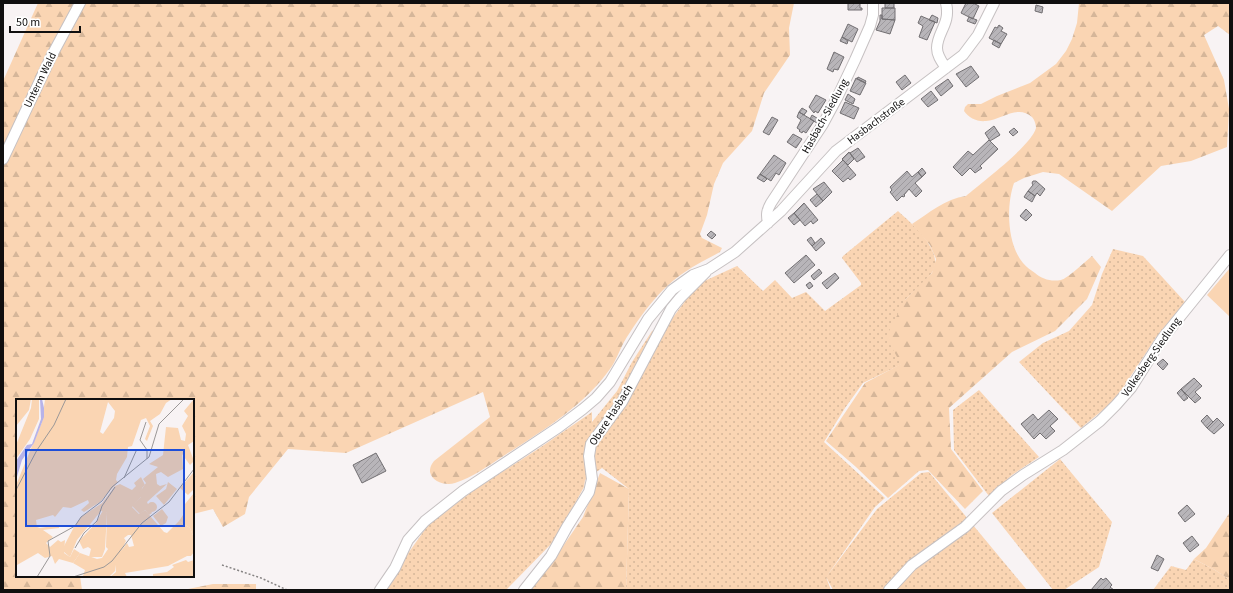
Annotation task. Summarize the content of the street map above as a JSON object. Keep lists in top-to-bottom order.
{
  "streets": {
    "street": [
      "Unterm Wald",
      "Hasbach-Siedlung",
      "Hasbachstraße",
      "Volkesberg-Siedlung",
      "Obere Hasbach"
    ]
  },
  "crossings": [
    ["Hasbach-Siedlung", "Hasbachstraße"],
    ["Hasbachstraße", "Obere Hasbach"]
  ],
  "scale_bar": "50 m"
}
